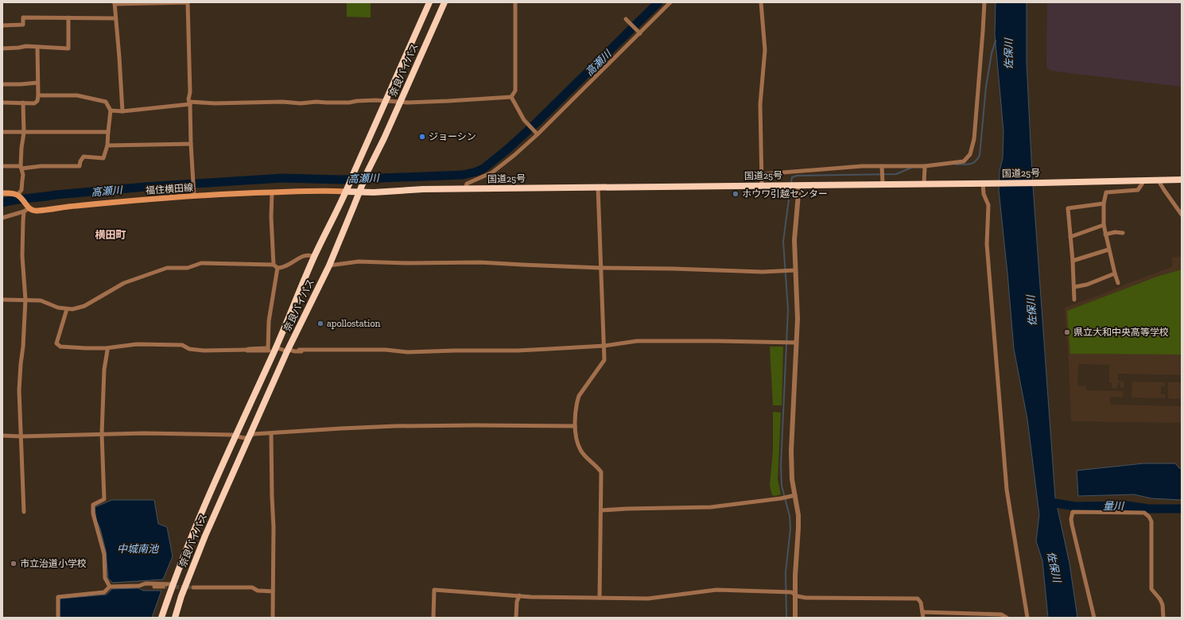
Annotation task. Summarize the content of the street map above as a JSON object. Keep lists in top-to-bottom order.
{
  "streets": {
    "highway": ["奈良バイパス", "国道25号"],
    "main road": ["福住横田線"]
  },
  "crossings": [
    ["奈良バイパス", "国道25号"],
    ["奈良バイパス", "福住横田線"],
    ["国道25号", "福住横田線"]
  ],
  "districts": ["横田町"],
  "water": [
    "佐保川",
    "高瀬川",
    "量川",
    "中城南池"
  ],
  "places": [
    "ジョーシン",
    "ホウワ引越センター",
    "apollostation",
    "県立大和中央高等学校",
    "市立治道小学校"
  ]
}
